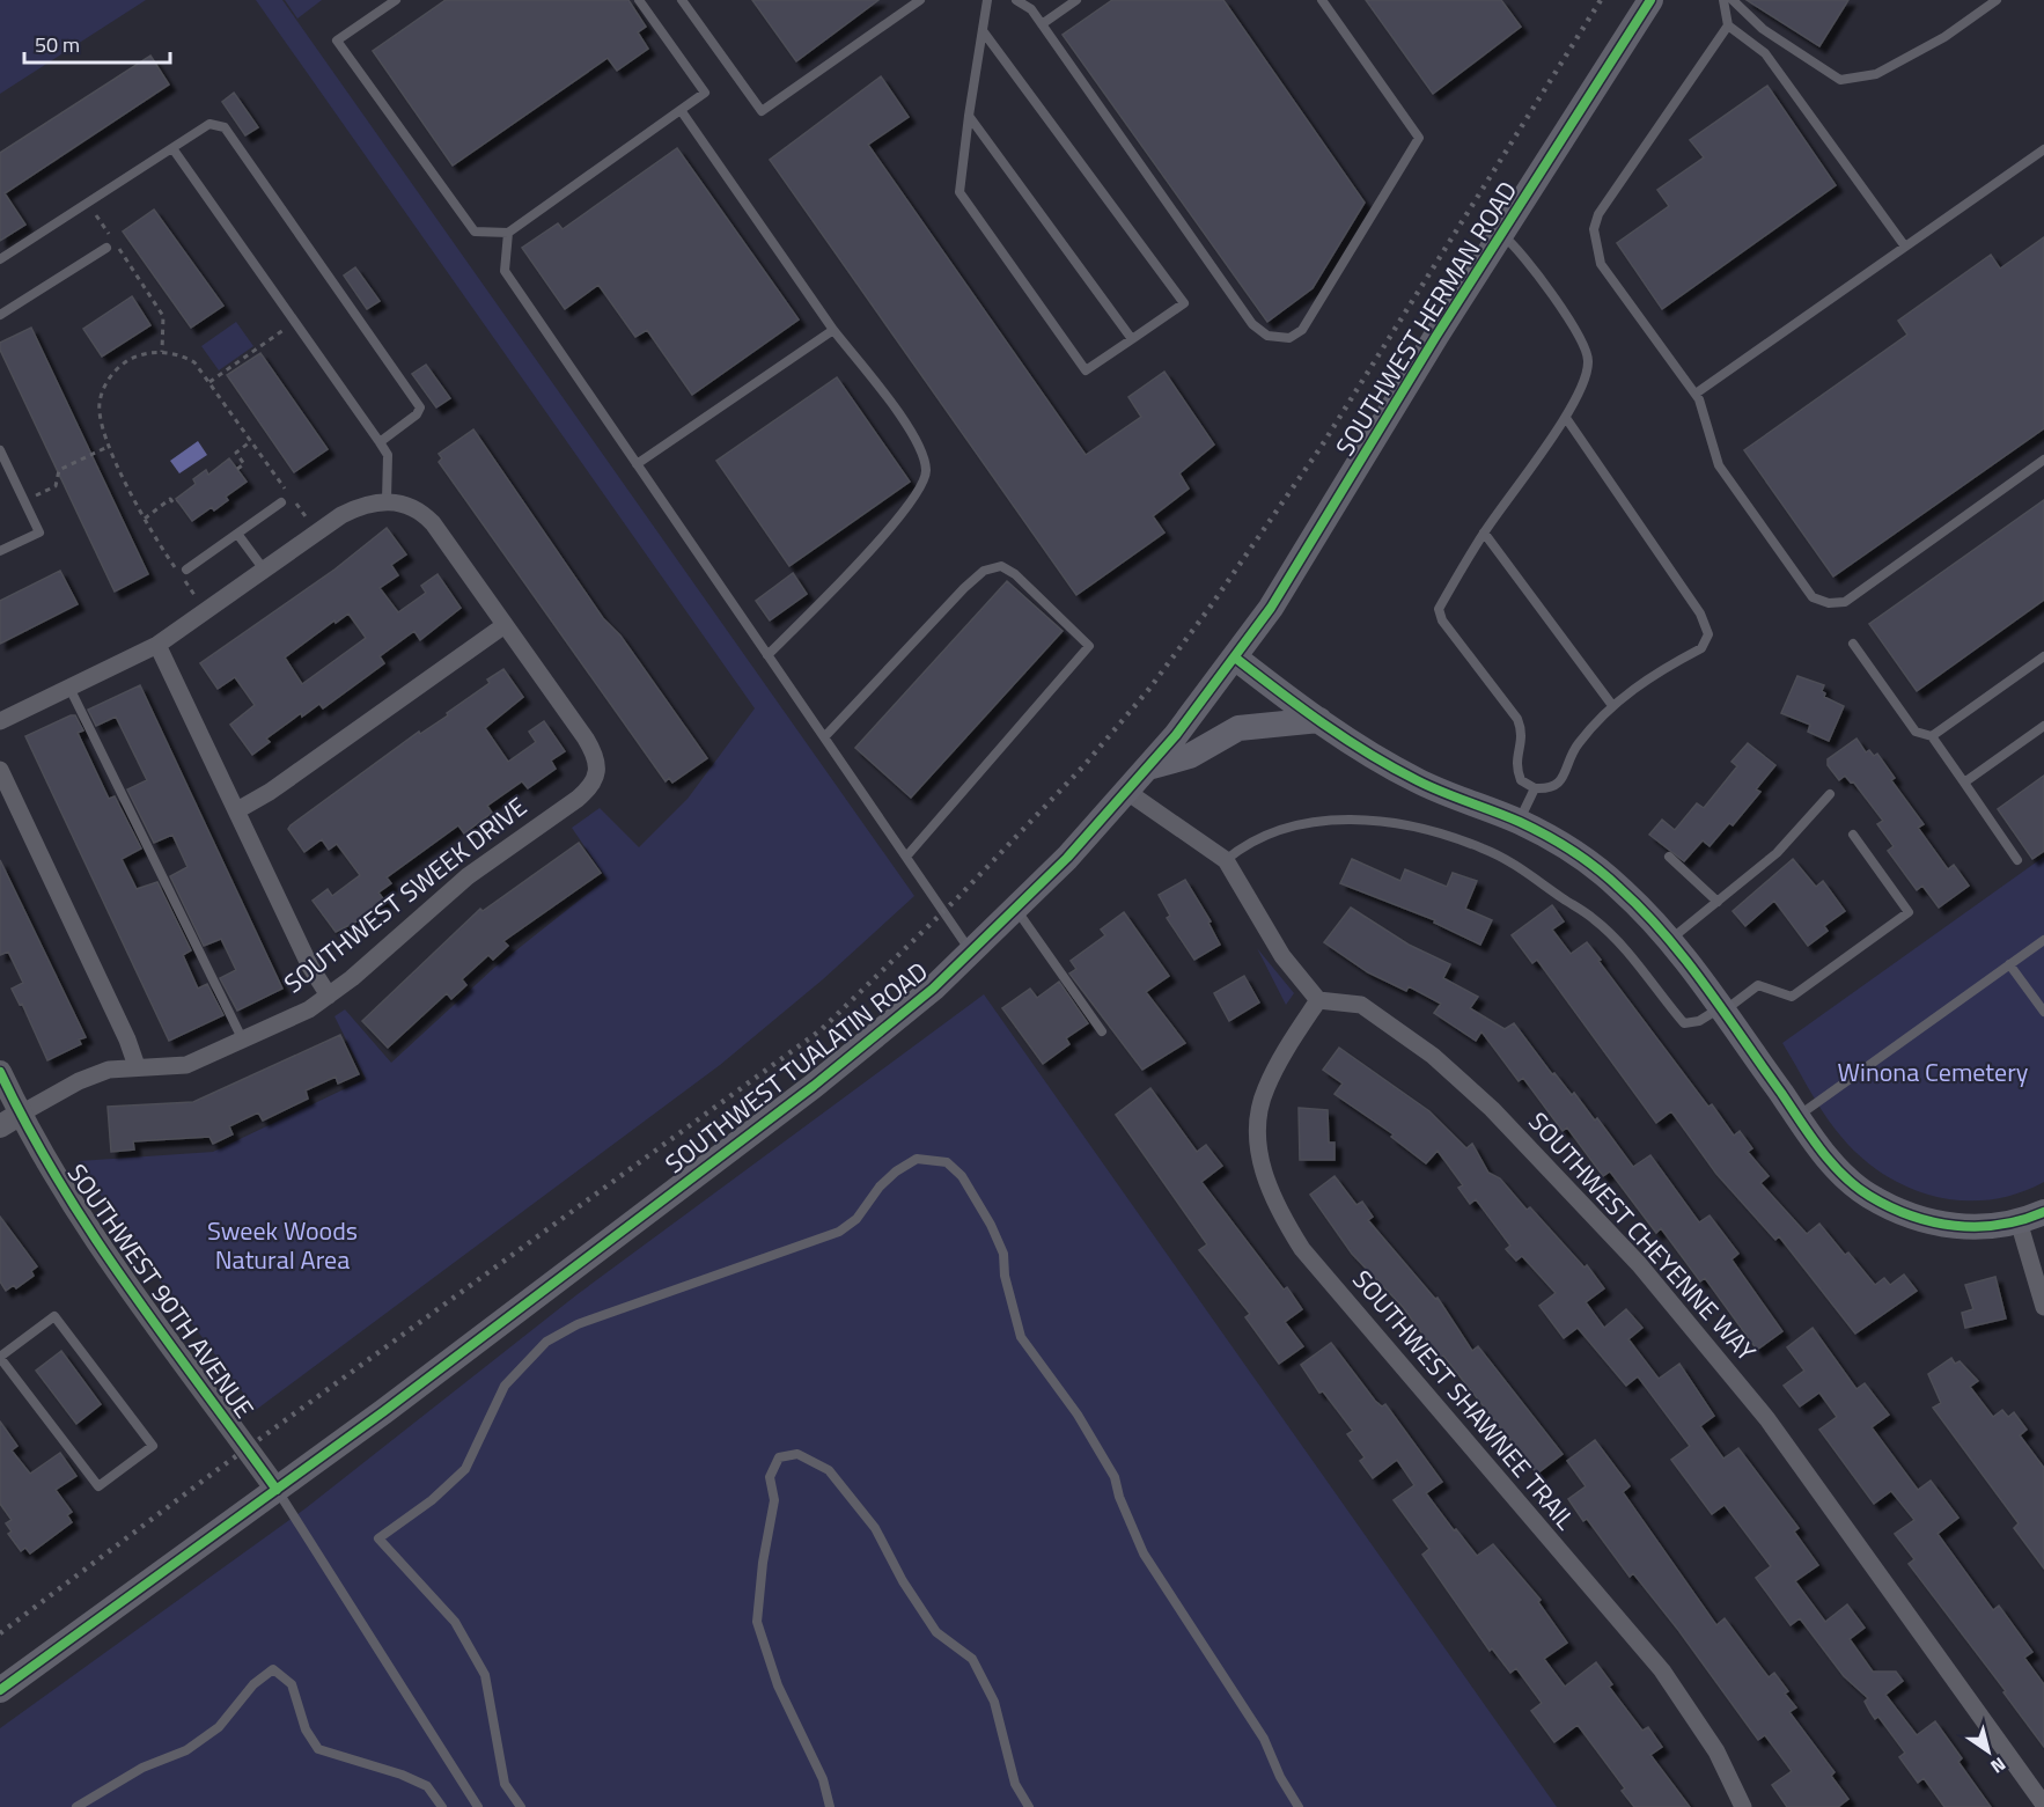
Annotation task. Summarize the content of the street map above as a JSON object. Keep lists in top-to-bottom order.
{
  "streets": {
    "main road": ["SOUTHWEST HERMAN ROAD", "SOUTHWEST TUALATIN ROAD"],
    "street": [
      "SOUTHWEST SWEEK DRIVE",
      "SOUTHWEST CHEYENNE WAY",
      "SOUTHWEST 90TH AVENUE",
      "SOUTHWEST SHAWNEE TRAIL"
    ]
  },
  "crossings": [
    ["SOUTHWEST HERMAN ROAD", "SOUTHWEST TUALATIN ROAD"],
    ["SOUTHWEST SWEEK DRIVE", "SOUTHWEST 90TH AVENUE"],
    ["SOUTHWEST TUALATIN ROAD", "SOUTHWEST 90TH AVENUE"],
    ["SOUTHWEST CHEYENNE WAY", "SOUTHWEST SHAWNEE TRAIL"]
  ],
  "parks": ["Winona Cemetery", "Sweek Woods Natural Area"],
  "scale_bar": "50 m",
  "north": "bottom right"
}
